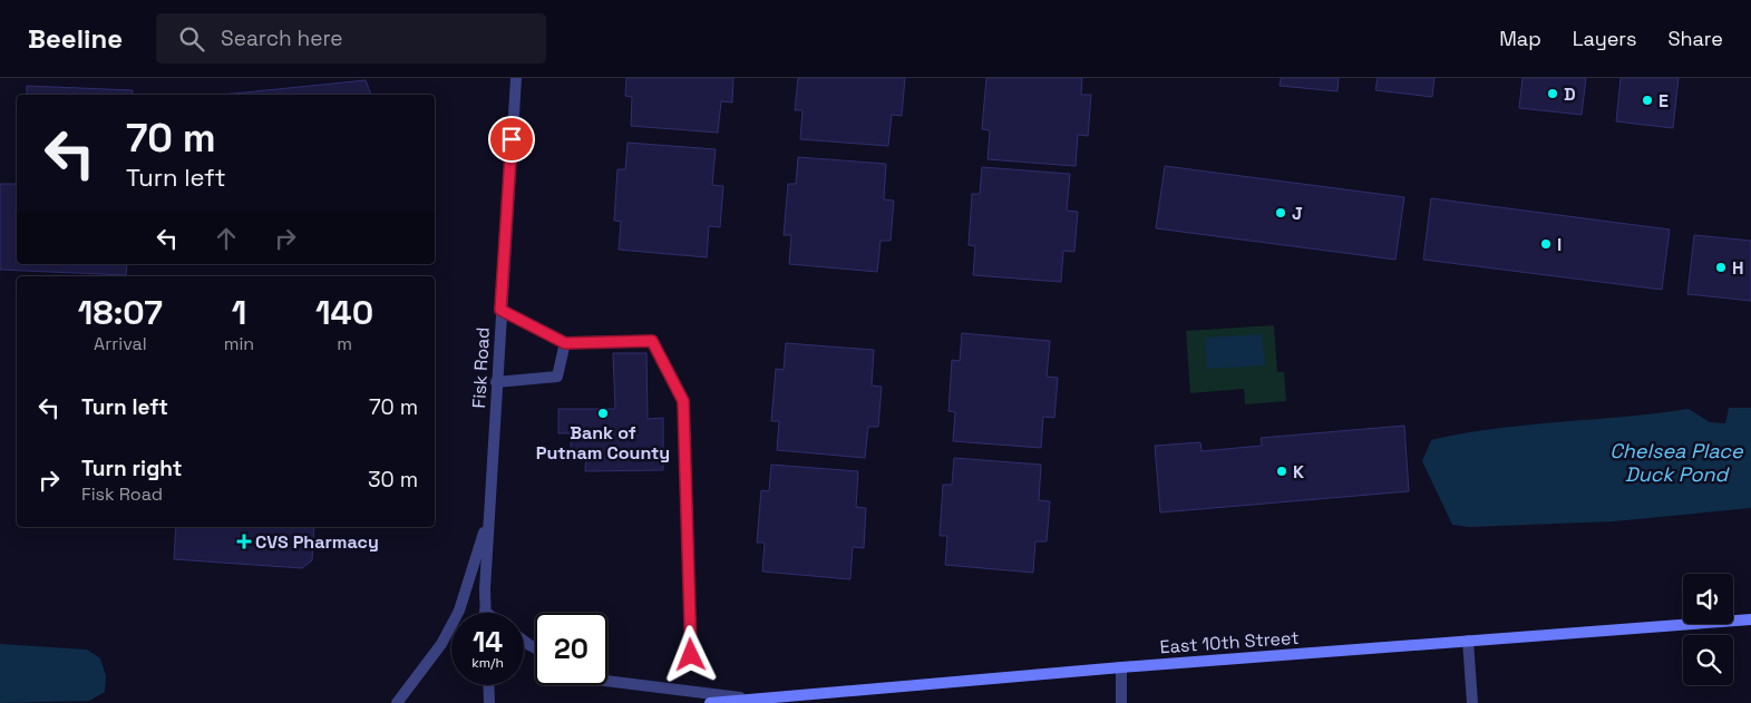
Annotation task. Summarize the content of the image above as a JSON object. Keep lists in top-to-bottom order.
{
  "streets": {
    "main road": ["East 10th Street"],
    "street": ["Fisk Road"]
  },
  "water": ["Chelsea Place Duck Pond"],
  "places": {
    "other": [
      "D",
      "E",
      "J",
      "I",
      "H",
      "Bank of Putnam County",
      "K"
    ],
    "health": ["CVS Pharmacy"]
  },
  "page": {
    "header": "Beeline",
    "search": "Search here",
    "nav": ["Map", "Layers", "Share"],
    "turn": ["70 m", "Turn left"],
    "eta": [
      "18:07",
      "Arrival",
      "1",
      "min",
      "140",
      "m"
    ],
    "list": [
      {
        "name": "Turn left",
        "value": "70 m"
      },
      {
        "name": "Turn right",
        "note": "Fisk Road",
        "value": "30 m"
      }
    ],
    "speed": "14 km/h",
    "limit": "20"
  }
}
